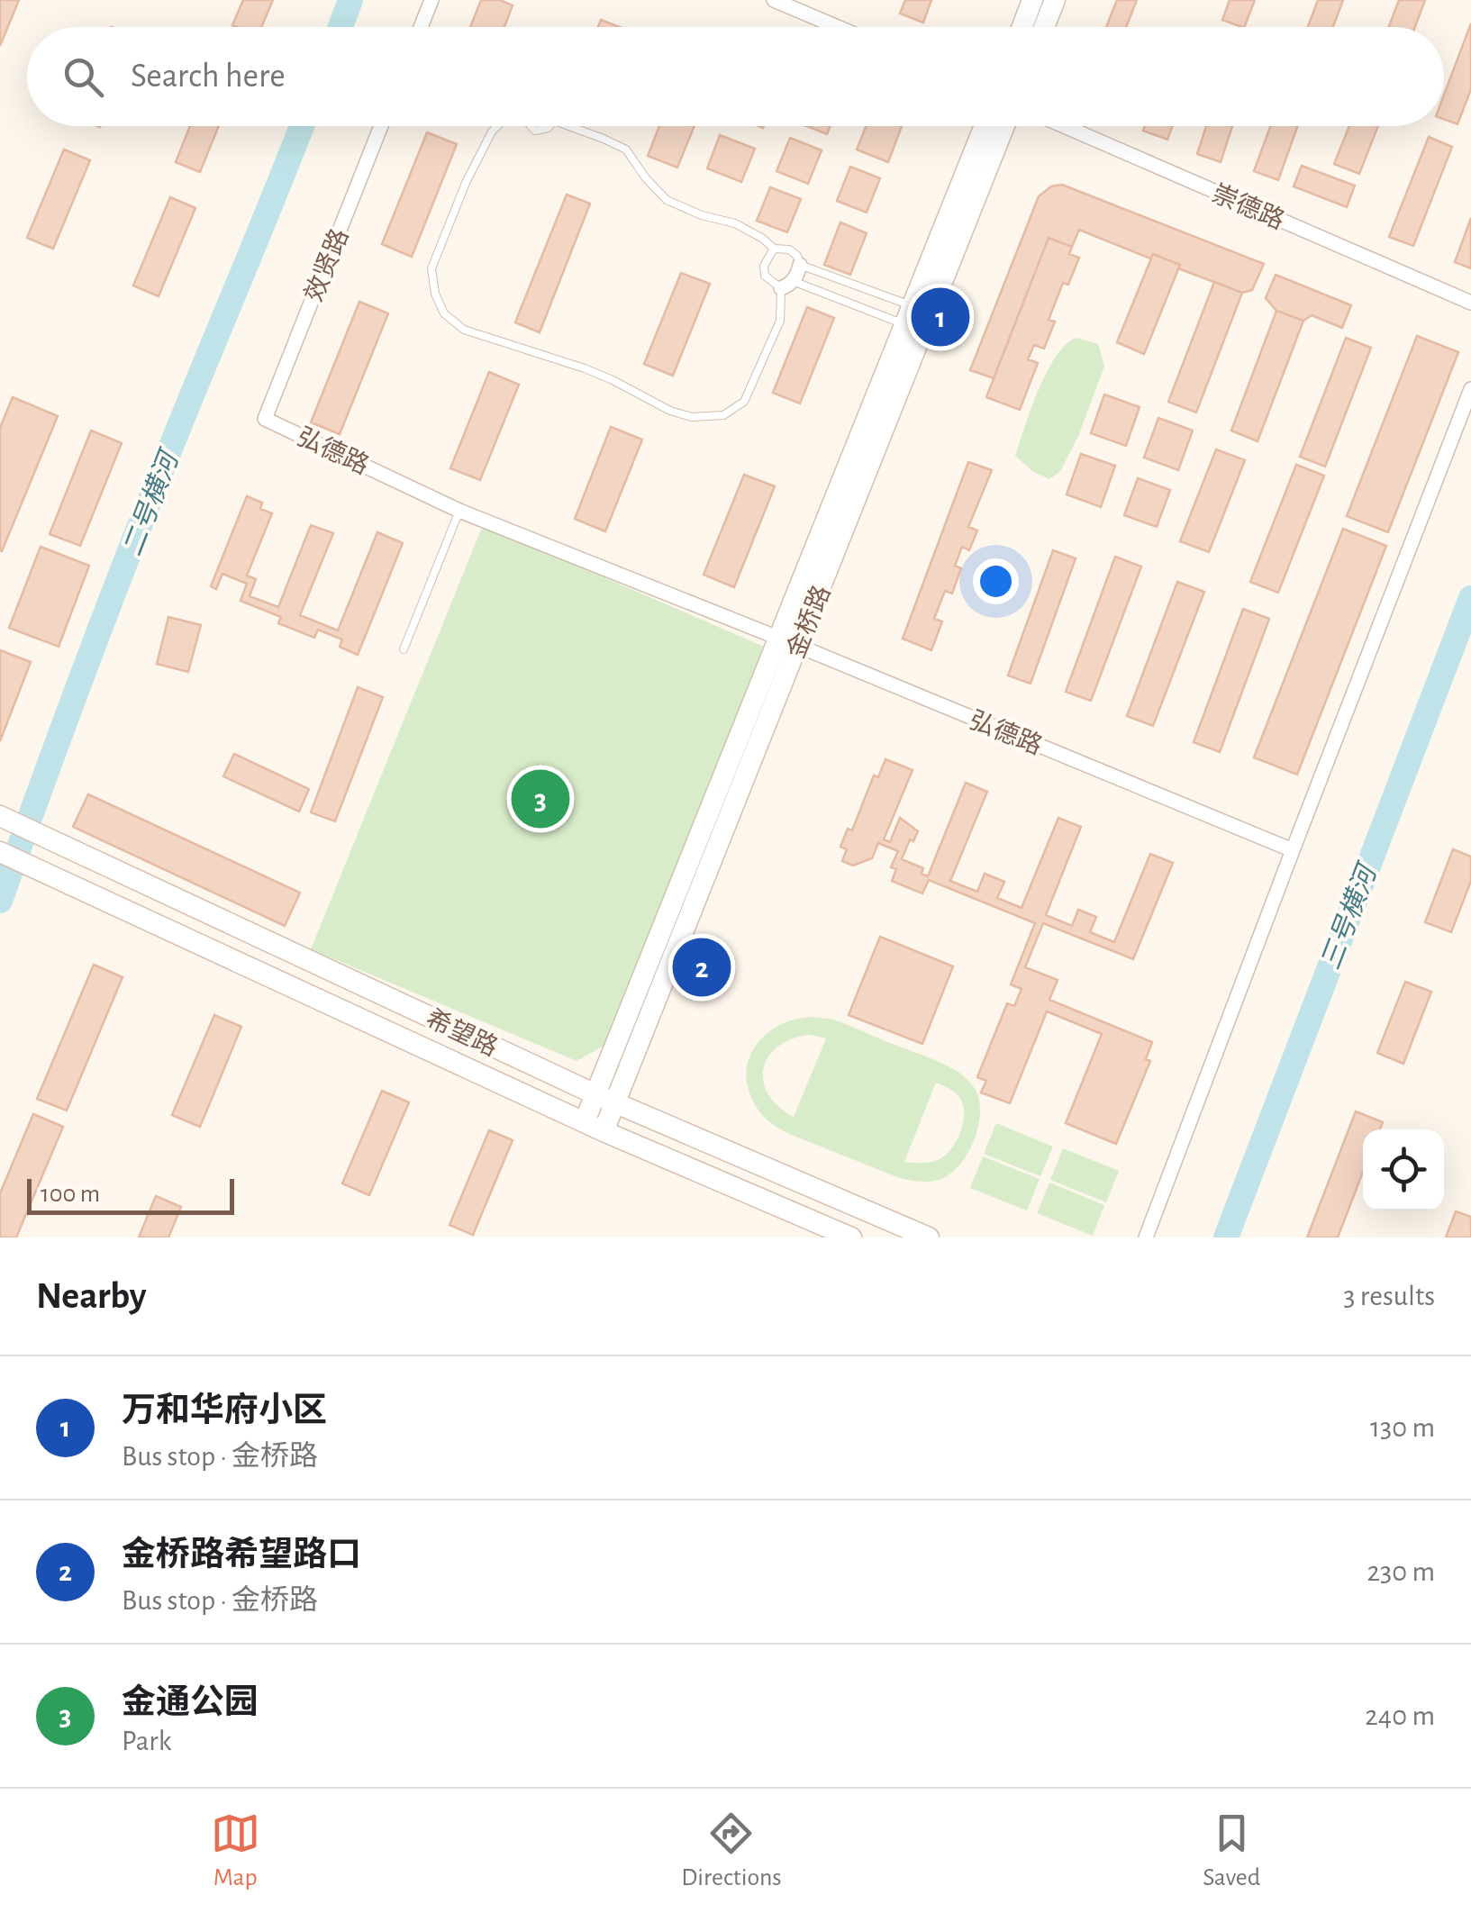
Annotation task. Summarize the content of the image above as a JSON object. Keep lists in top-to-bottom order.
{
  "streets": {
    "street": [
      "崇德路",
      "效贤路",
      "弘德路",
      "金桥路",
      "希望路"
    ]
  },
  "crossings": [
    ["效贤路", "弘德路"],
    ["弘德路", "金桥路"],
    ["金桥路", "希望路"]
  ],
  "water": ["二号横河", "三号横河"],
  "scale_bar": "100 m",
  "page": {
    "search": "Search here",
    "pins": ["1", "3", "2"],
    "scale": "100 m",
    "heading": ["Nearby", "3 results"],
    "list": [
      {
        "mark": "1",
        "name": "万和华府小区",
        "note": "Bus stop · 金桥路",
        "value": "130 m"
      },
      {
        "mark": "2",
        "name": "金桥路希望路口",
        "note": "Bus stop · 金桥路",
        "value": "230 m"
      },
      {
        "mark": "3",
        "name": "金通公园",
        "note": "Park",
        "value": "240 m"
      }
    ],
    "nav": ["Map", "Directions", "Saved"]
  }
}
